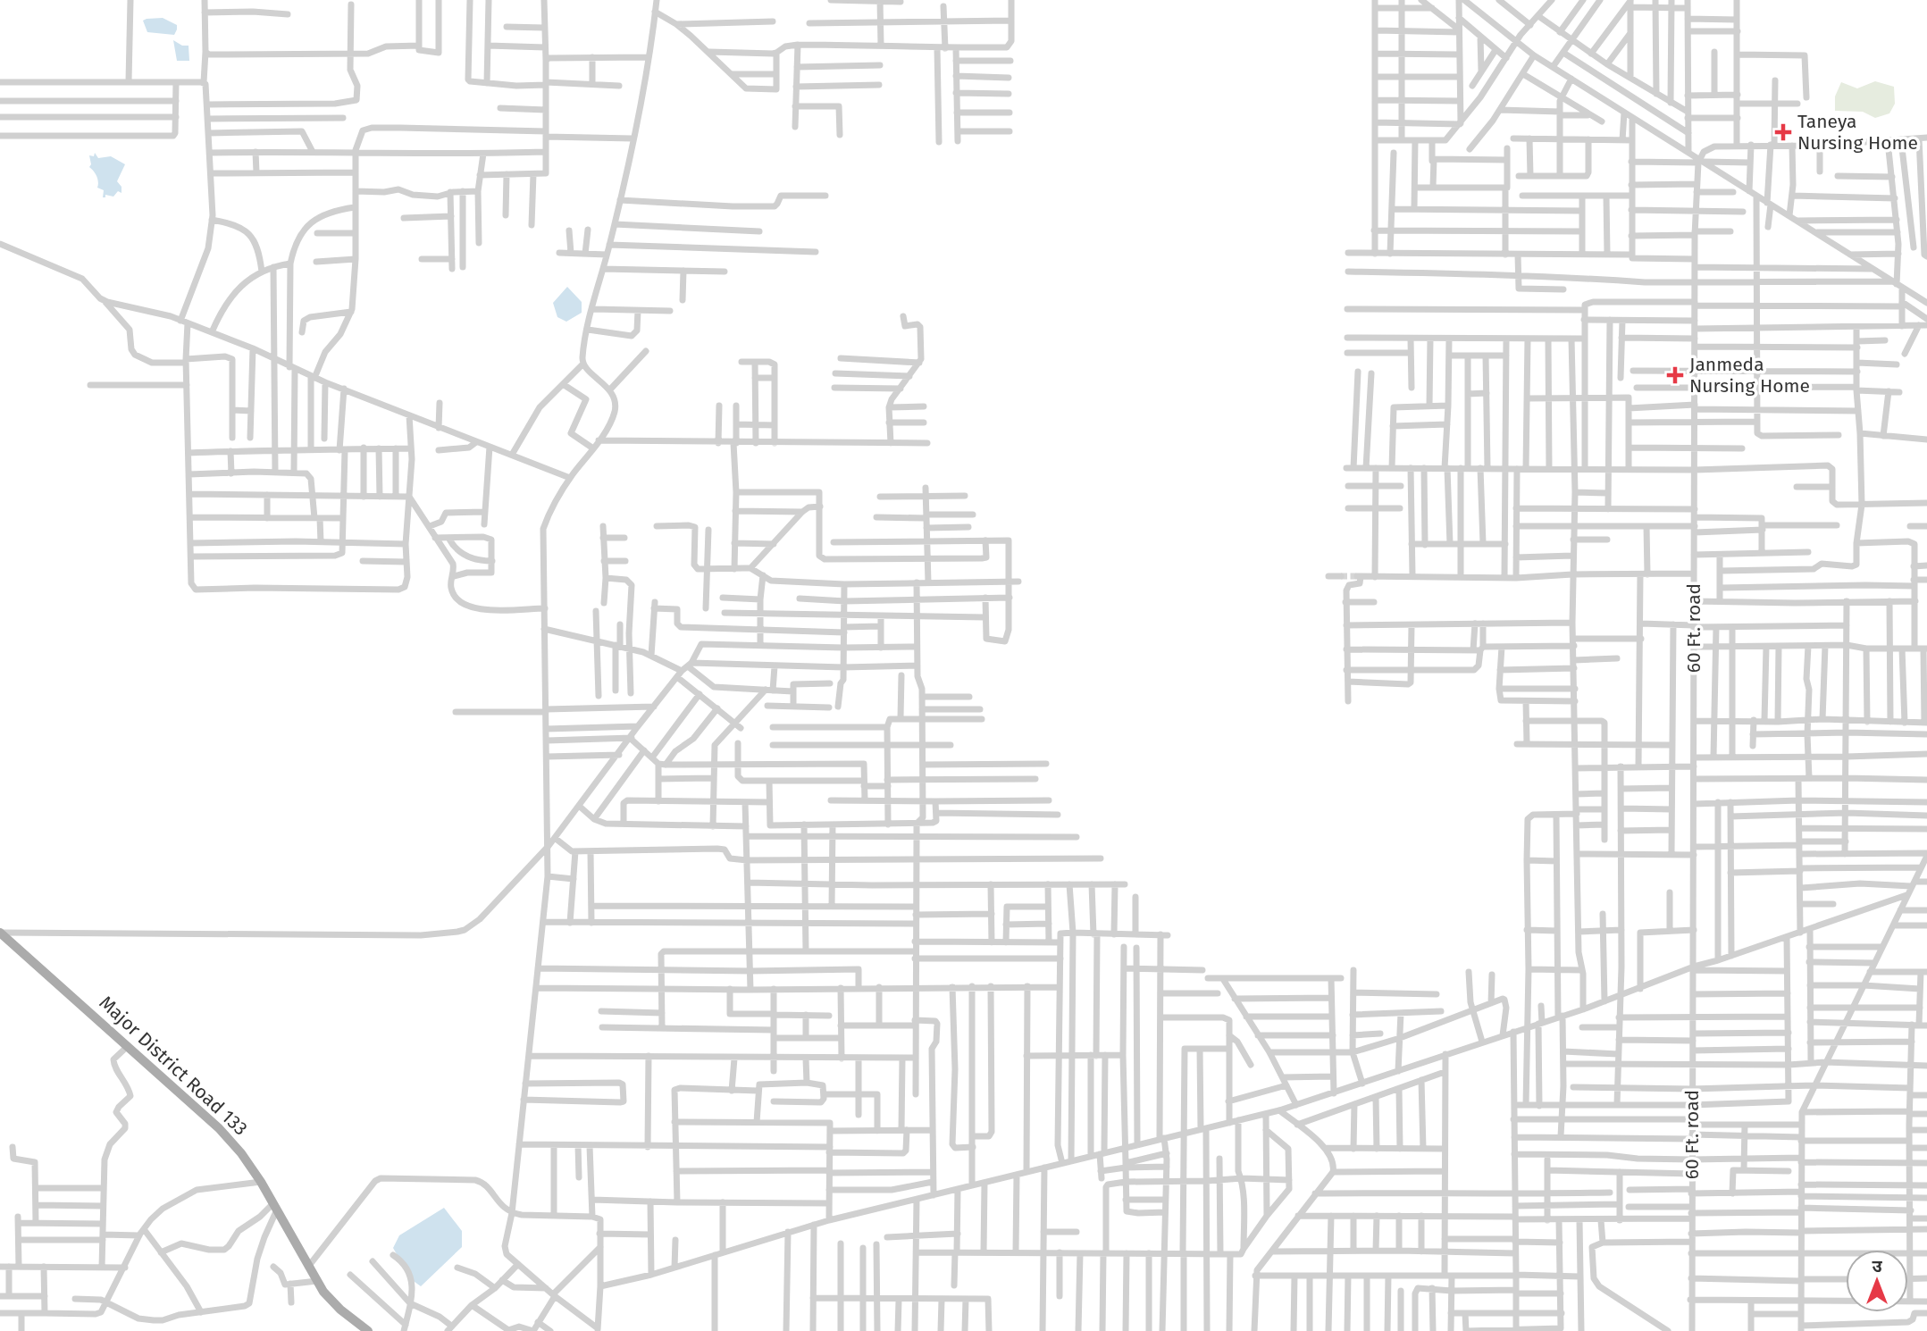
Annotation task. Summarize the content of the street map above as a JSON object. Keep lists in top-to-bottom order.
{
  "streets": {
    "main road": ["Major District Road 133"],
    "street": ["60 Ft. road"]
  },
  "places": {
    "health": ["Taneya Nursing Home", "Janmeda Nursing Home"]
  },
  "north": "top"
}
